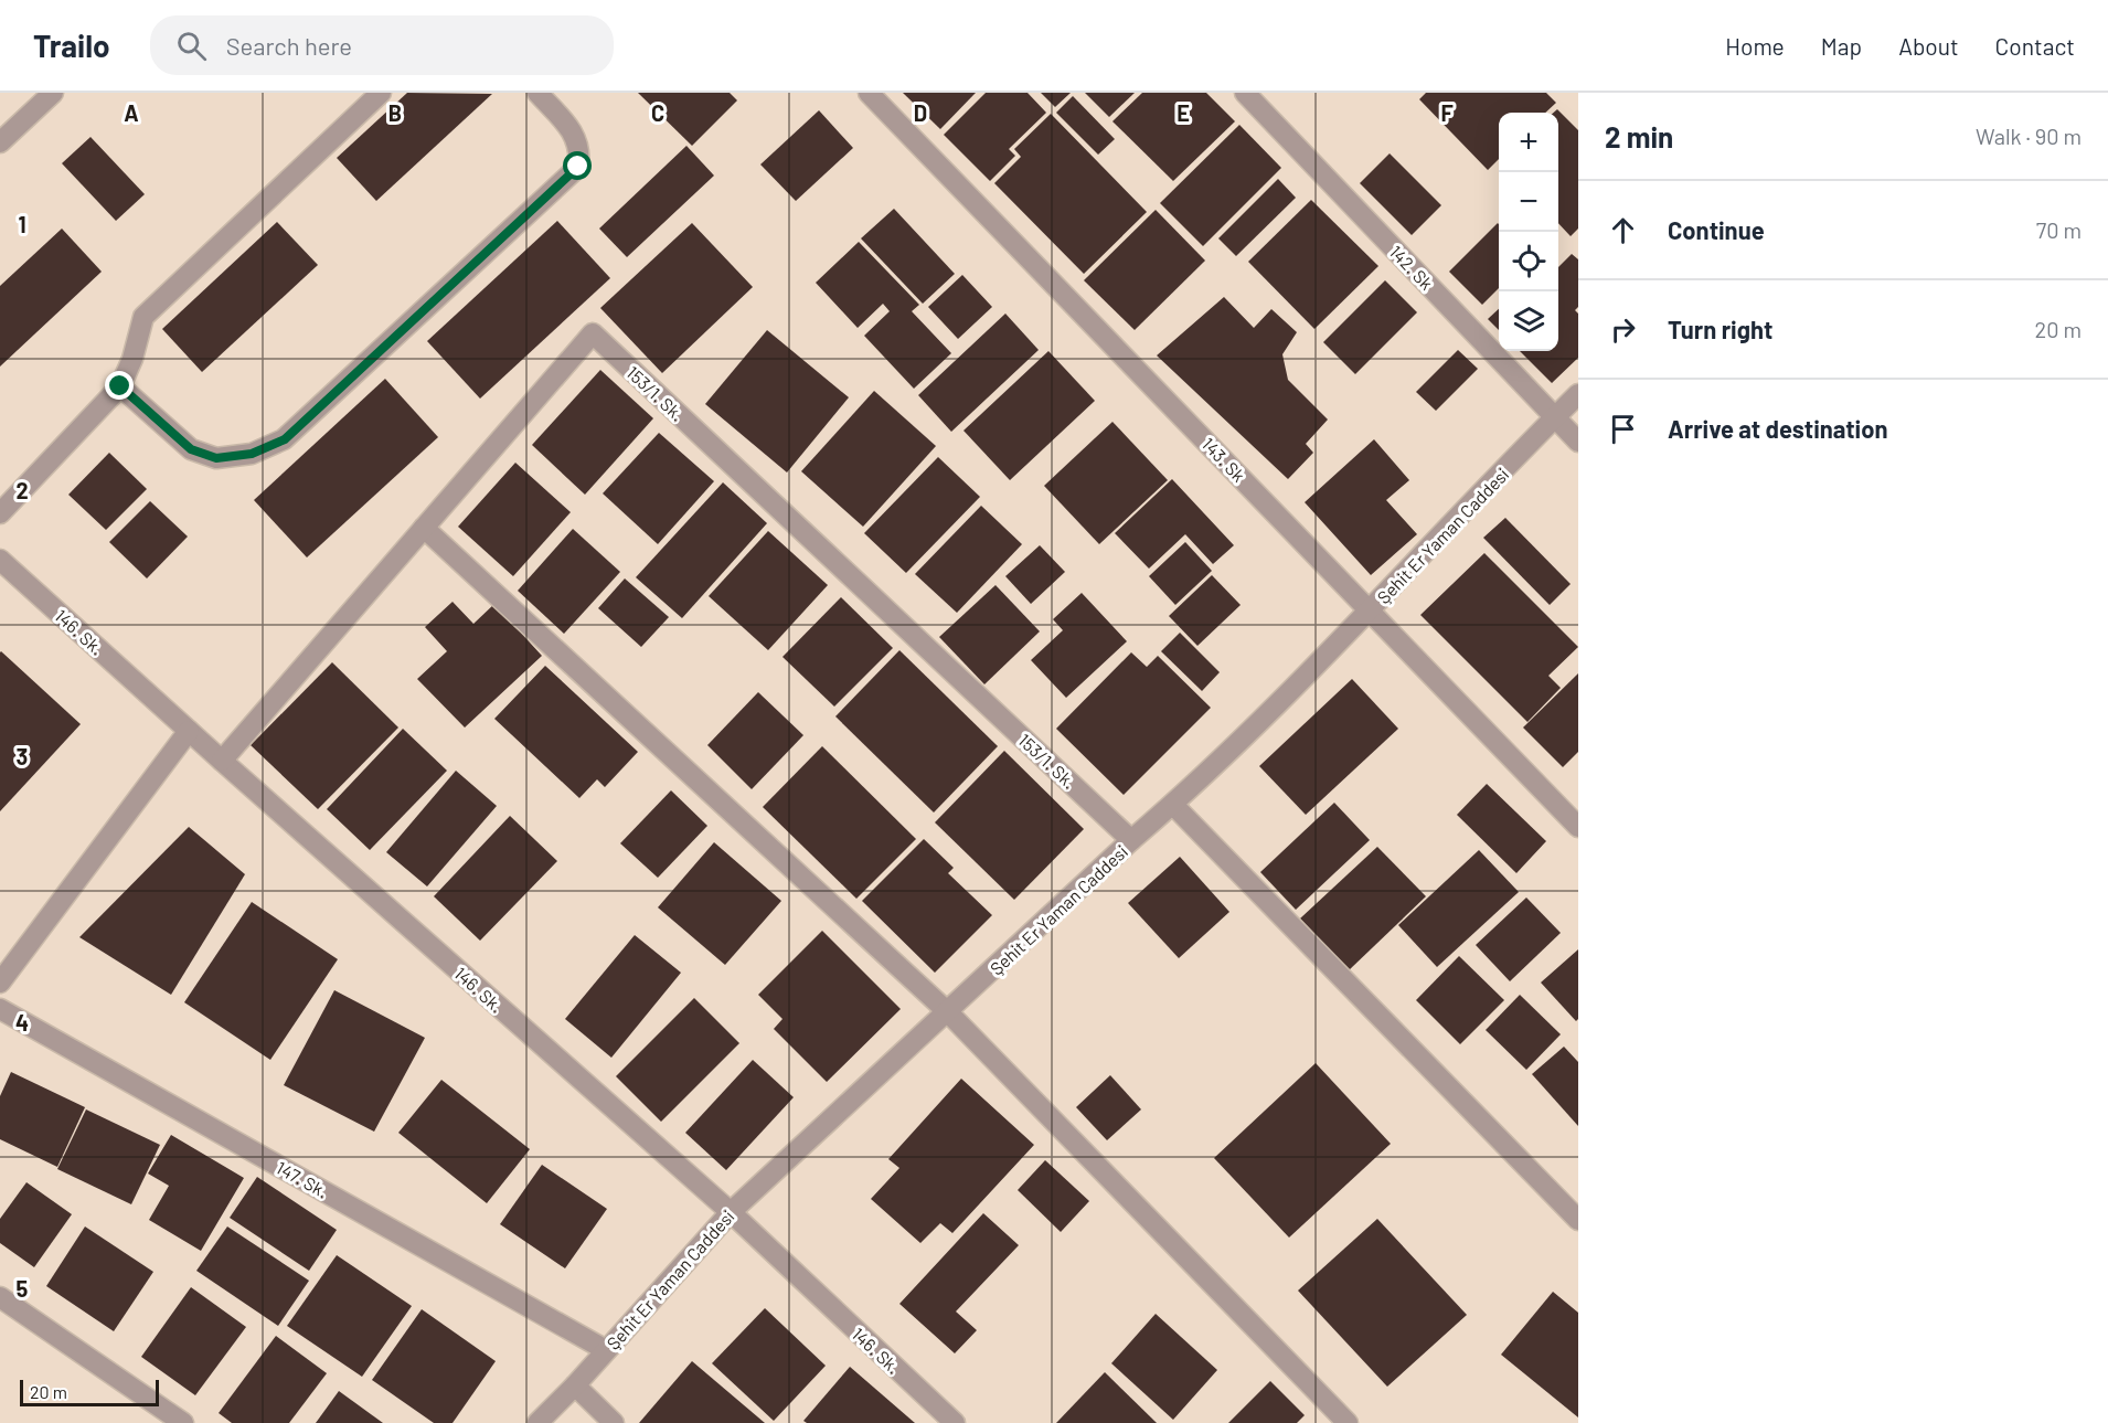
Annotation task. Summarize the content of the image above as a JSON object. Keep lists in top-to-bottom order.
{
  "streets": {
    "street": [
      "142. Sk",
      "153/1. Sk.",
      "143. Sk",
      "Şehit Er Yaman Caddesi",
      "146. Sk.",
      "147. Sk."
    ]
  },
  "crossings": [
    ["142. Sk", "Şehit Er Yaman Caddesi"],
    ["153/1. Sk.", "Şehit Er Yaman Caddesi"],
    ["153/1. Sk.", "146. Sk."],
    ["143. Sk", "Şehit Er Yaman Caddesi"],
    ["Şehit Er Yaman Caddesi", "146. Sk."],
    ["Şehit Er Yaman Caddesi", "147. Sk."]
  ],
  "scale_bar": "20 m",
  "page": {
    "header": "Trailo",
    "search": "Search here",
    "nav": [
      "Home",
      "Map",
      "About",
      "Contact"
    ],
    "heading": ["2 min", "Walk · 90 m"],
    "map_buttons": ["+", "−"],
    "list": [
      ["Continue", "70 m"],
      ["Turn right", "20 m"],
      "Arrive at destination"
    ],
    "scale": "20 m"
  },
  "grid": {
    "columns": [
      "A",
      "B",
      "C",
      "D",
      "E",
      "F"
    ],
    "rows": [
      "1",
      "2",
      "3",
      "4",
      "5"
    ]
  }
}
